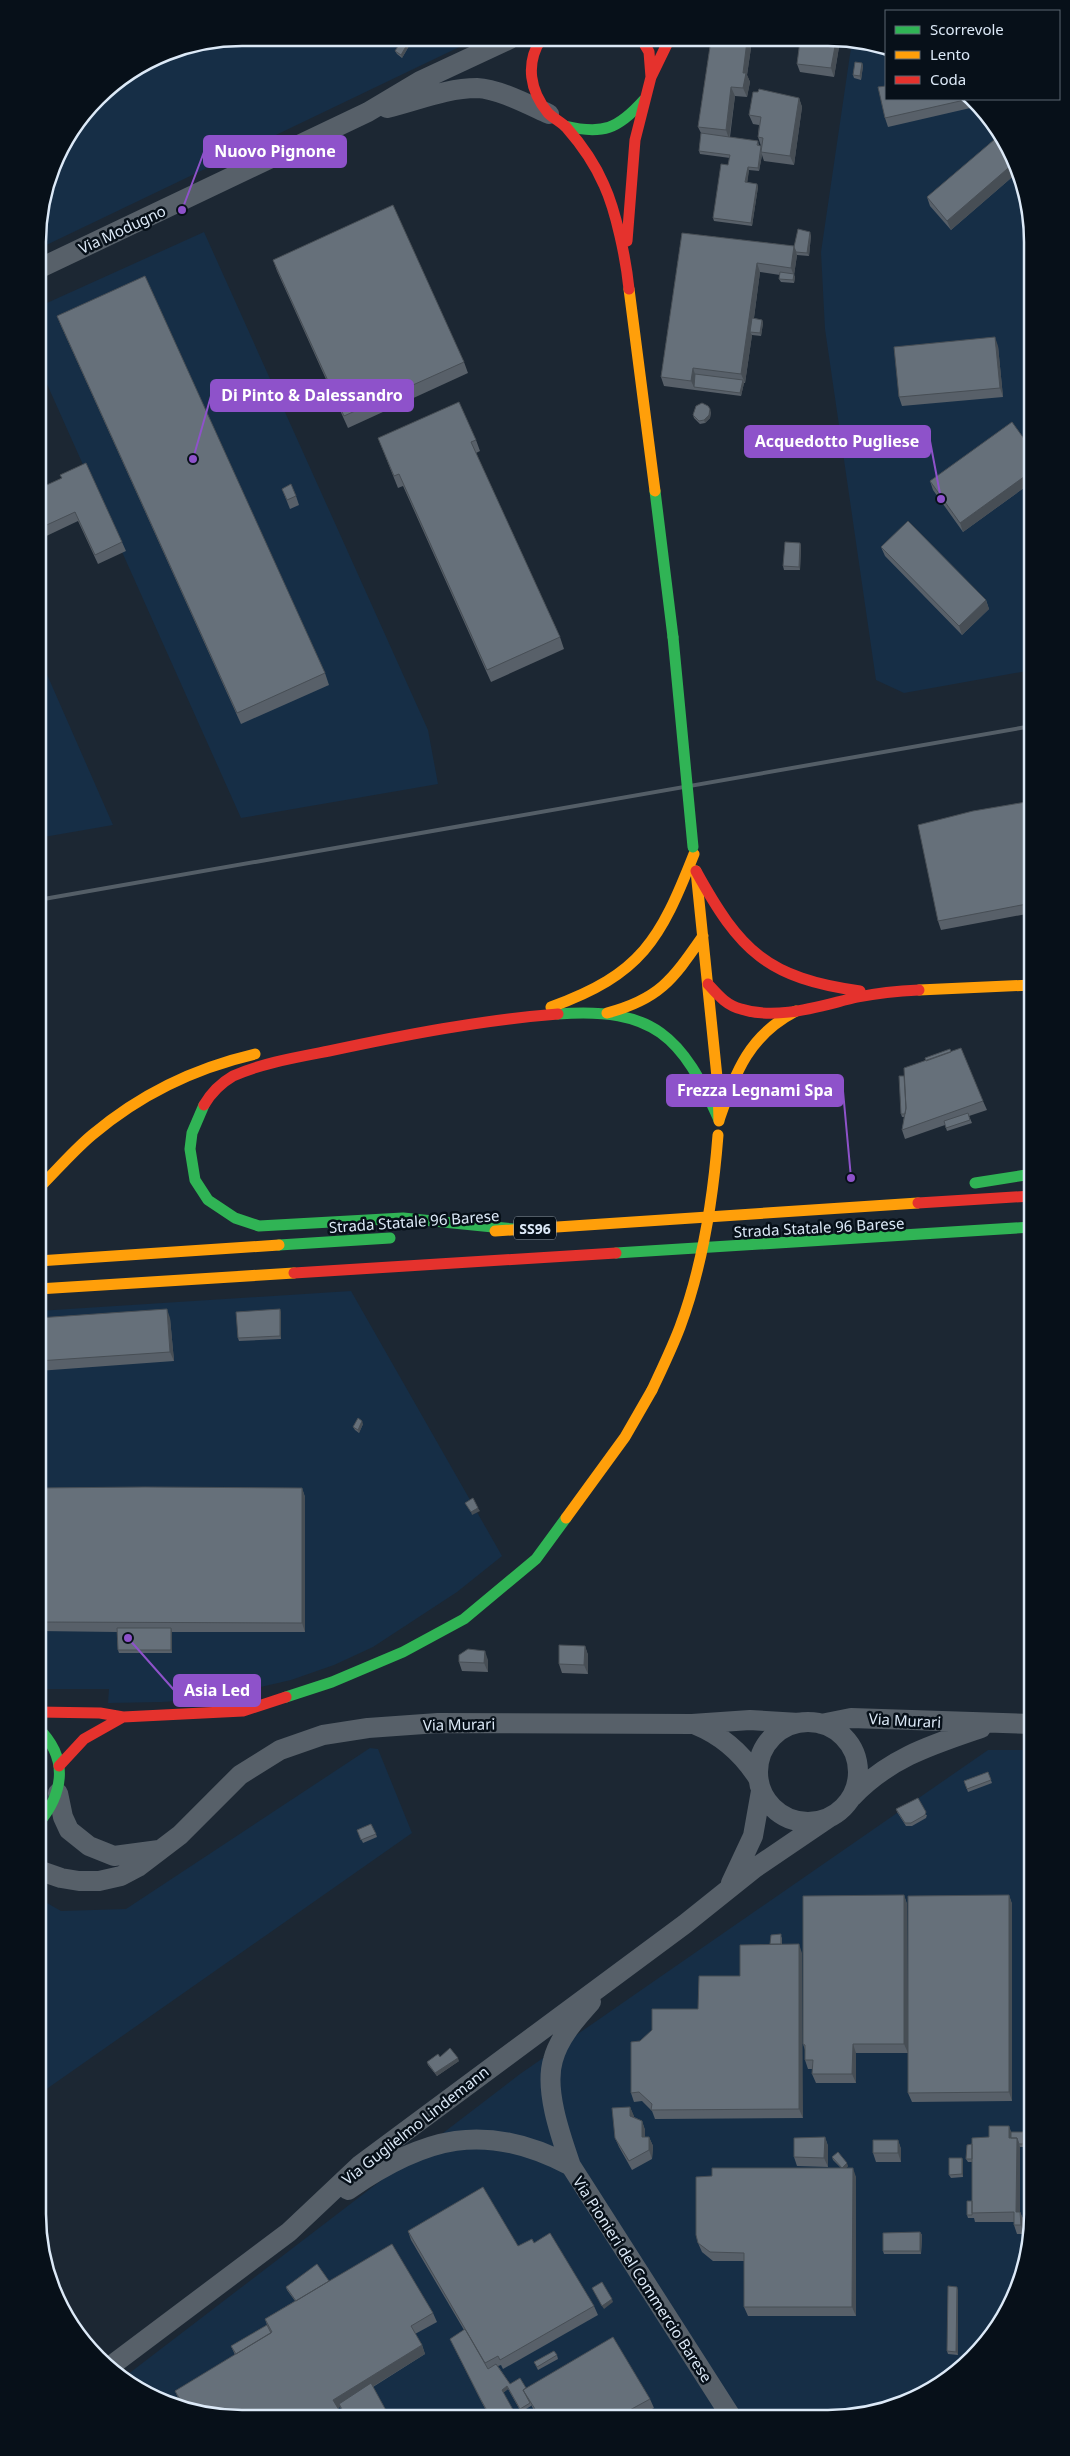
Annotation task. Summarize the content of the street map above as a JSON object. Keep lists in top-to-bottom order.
{
  "streets": {
    "main road": ["Strada Statale 96 Barese", "SS96"],
    "street": [
      "Via Modugno",
      "Via Murari",
      "Via Guglielmo Lindemann",
      "Via Pionieri del Commercio Barese"
    ]
  },
  "crossings": [
    ["Via Murari", "Via Guglielmo Lindemann"]
  ],
  "places": [
    "Nuovo Pignone",
    "Di Pinto & Dalessandro",
    "Acquedotto Pugliese",
    "Frezza Legnami Spa",
    "Asia Led"
  ],
  "legend": ["Scorrevole", "Lento", "Coda"]
}
